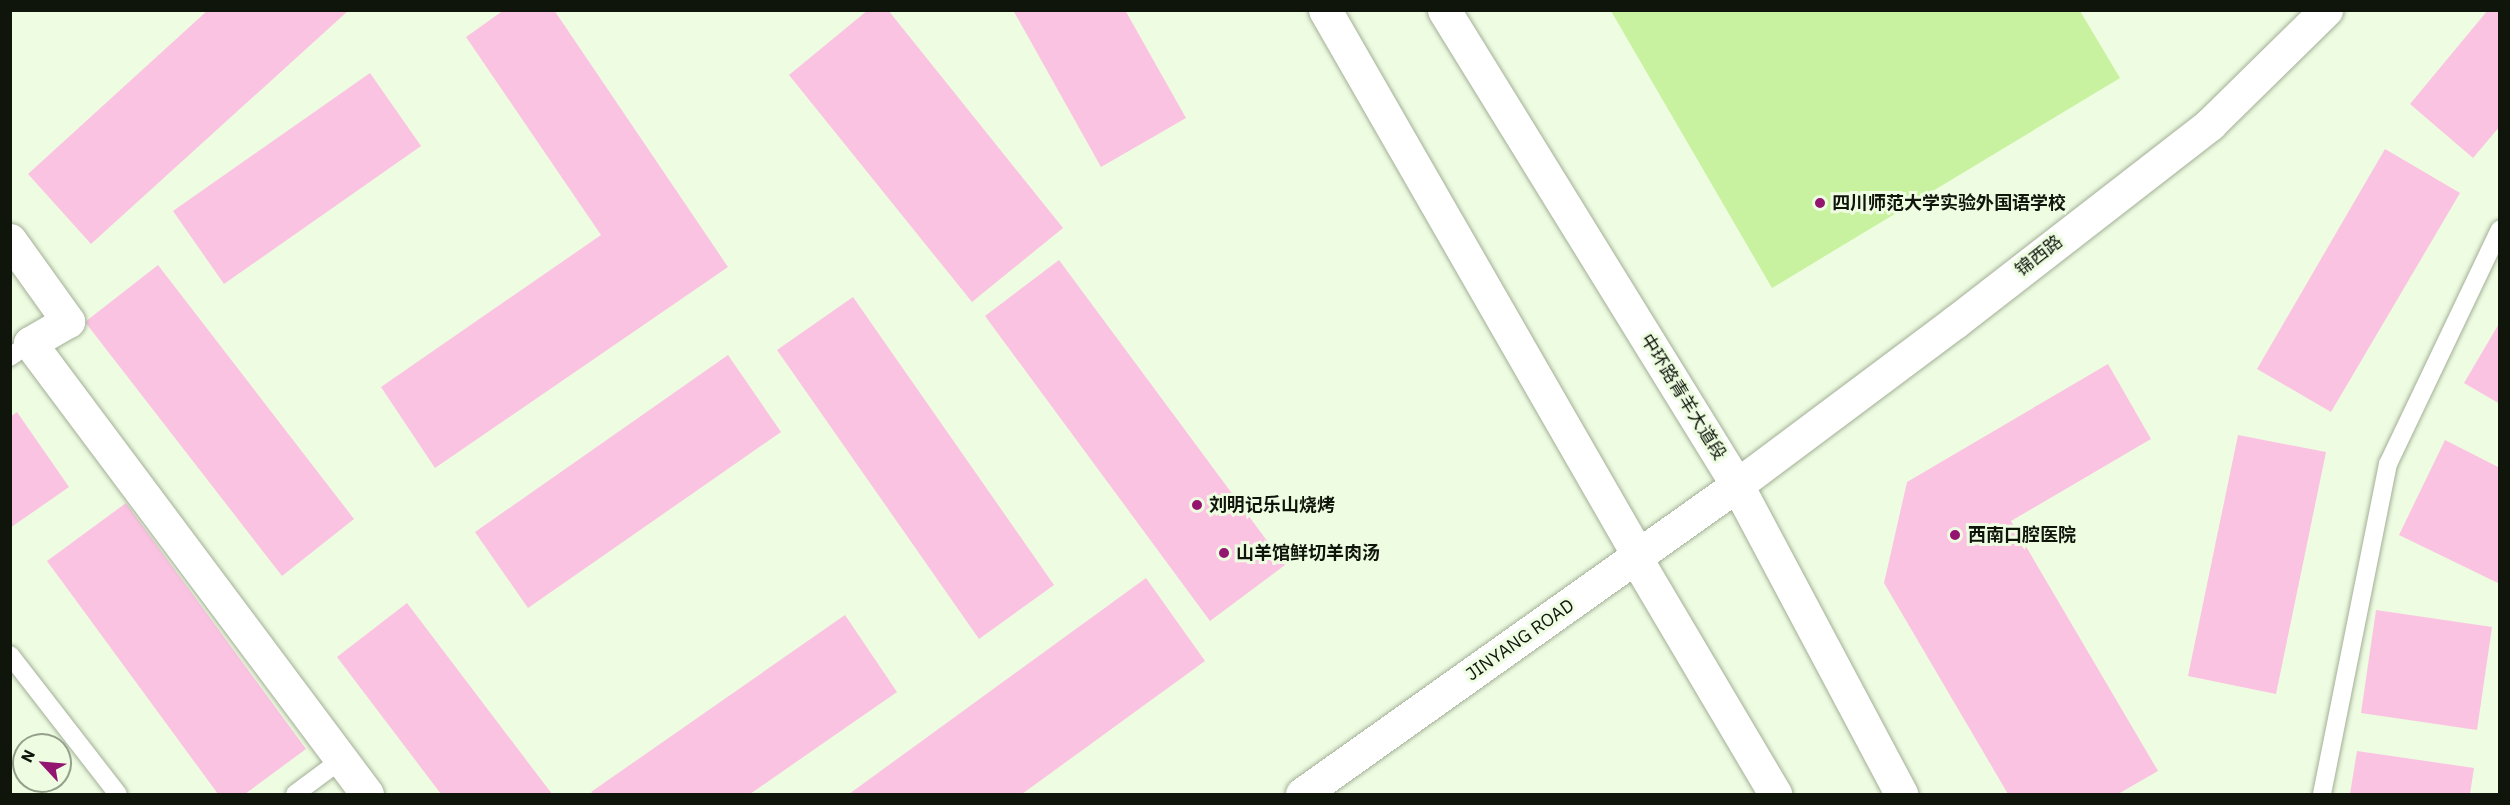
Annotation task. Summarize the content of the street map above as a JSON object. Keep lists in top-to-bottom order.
{
  "streets": {
    "street": ["锦西路", "中环路青羊大道段", "JINYANG ROAD"]
  },
  "crossings": [
    ["锦西路", "中环路青羊大道段"],
    ["锦西路", "JINYANG ROAD"],
    ["中环路青羊大道段", "JINYANG ROAD"]
  ],
  "places": [
    "四川师范大学实验外国语学校",
    "刘明记乐山烧烤",
    "西南口腔医院",
    "山羊馆鲜切羊肉汤"
  ],
  "north": "top left"
}
